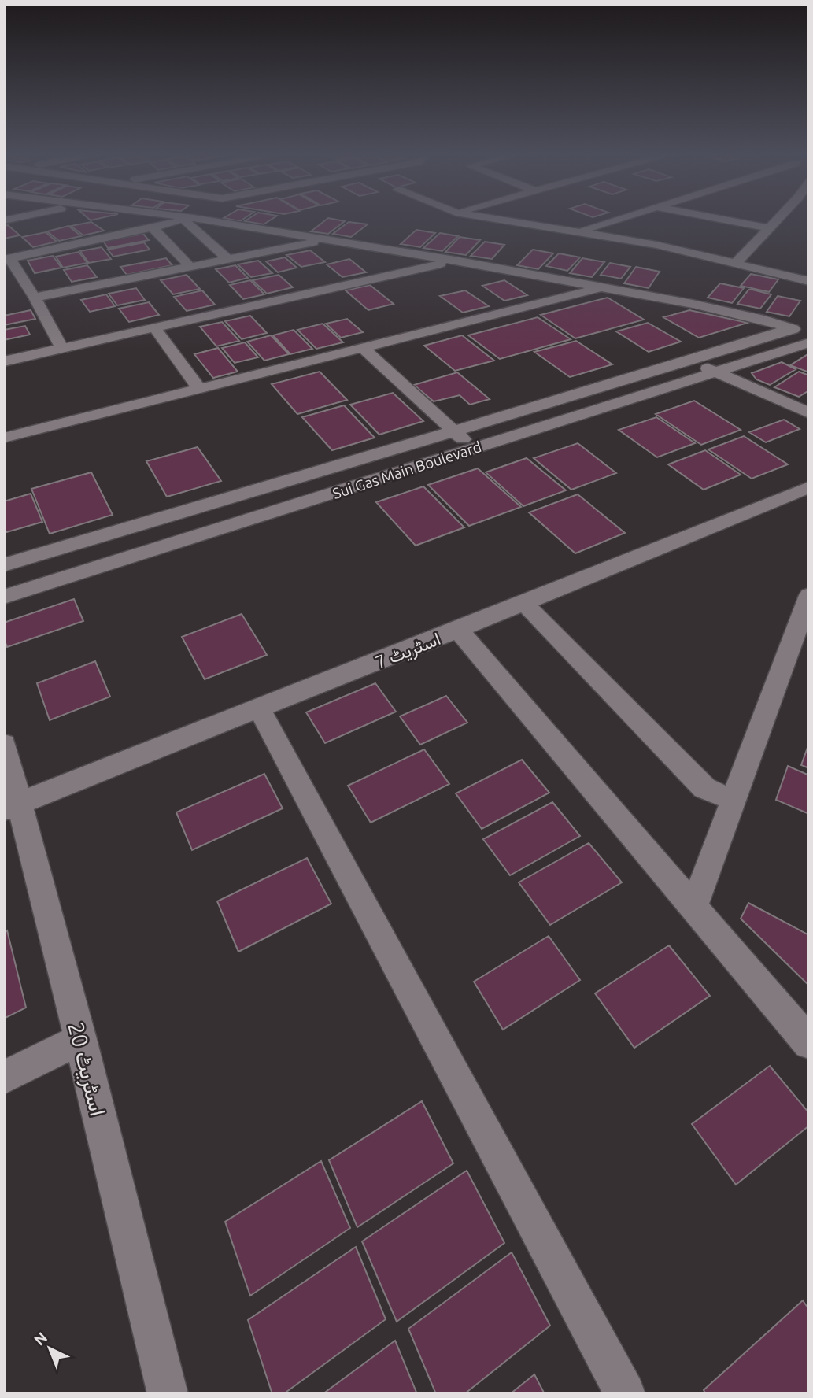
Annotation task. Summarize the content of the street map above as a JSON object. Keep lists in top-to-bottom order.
{
  "streets": {
    "street": ["Sui Gas Main Boulevard", "اسٹریٹ 7", "اسٹریٹ 20"]
  },
  "crossings": [
    ["اسٹریٹ 7", "اسٹریٹ 20"]
  ],
  "north": "top left"
}
